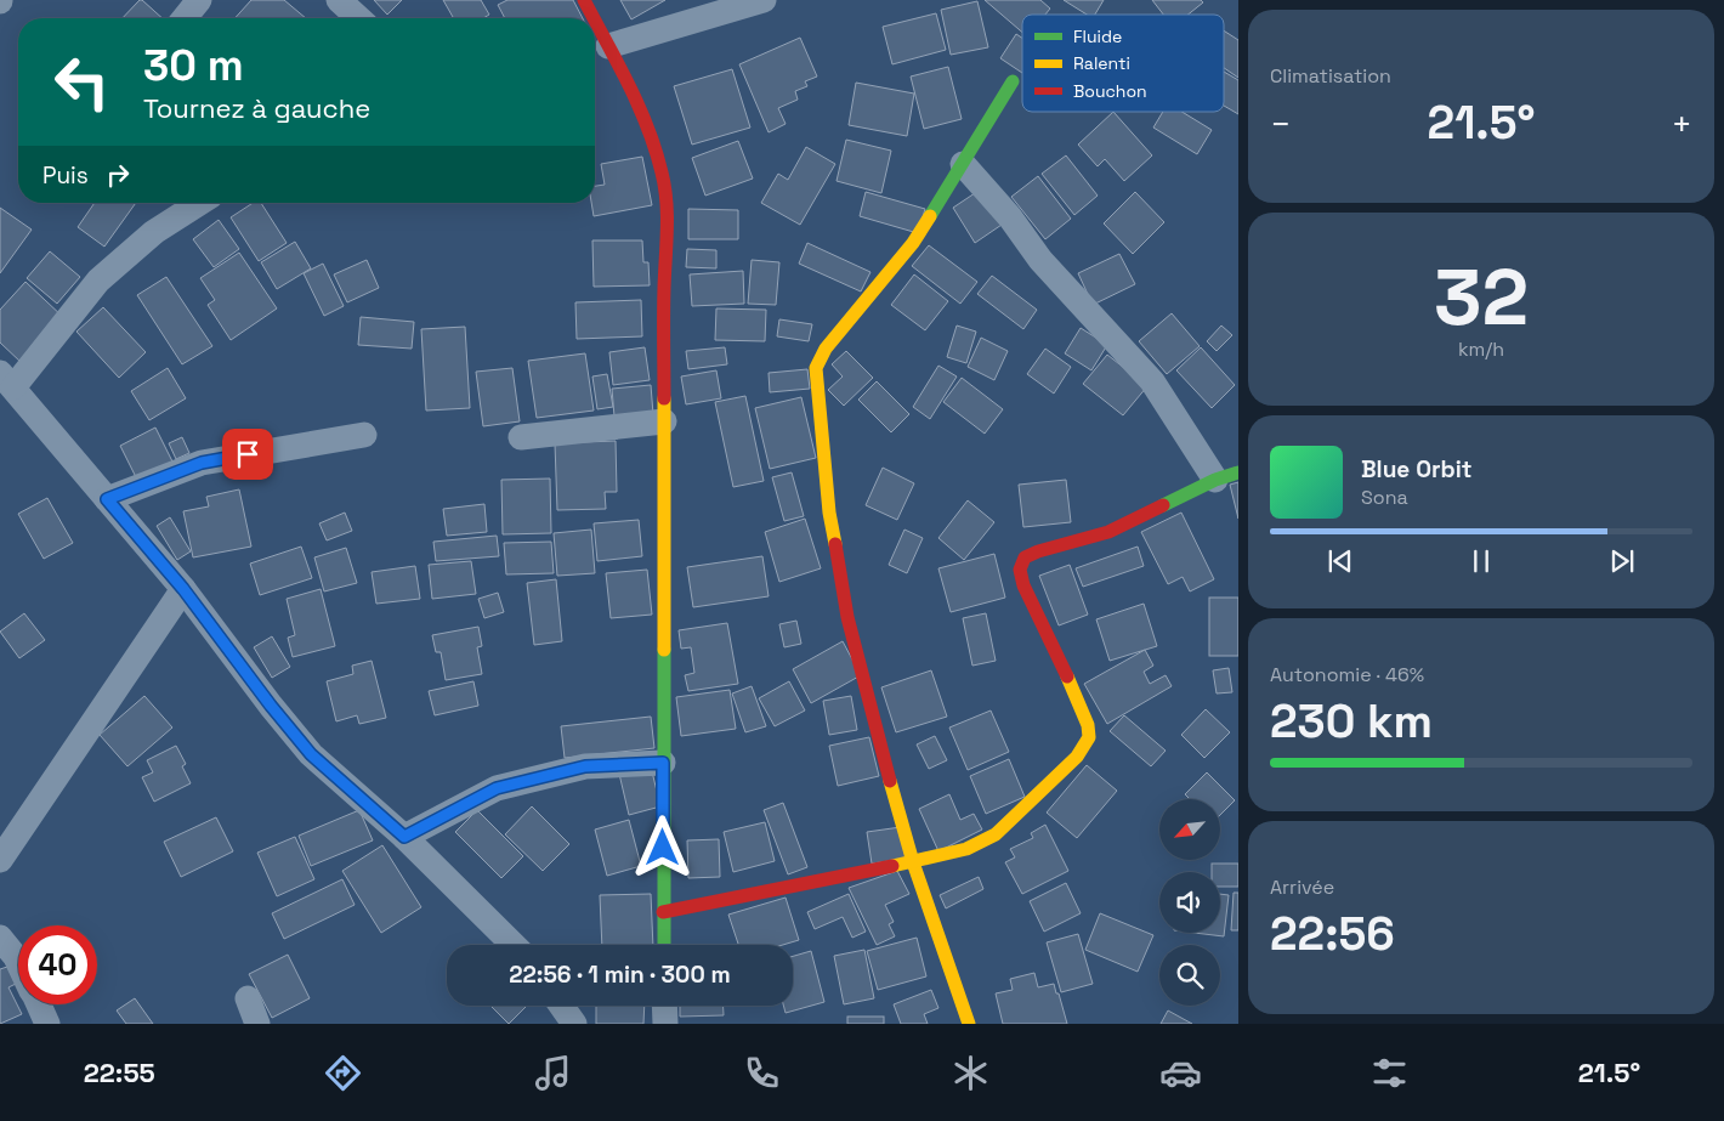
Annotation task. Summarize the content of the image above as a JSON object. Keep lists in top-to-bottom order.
{
  "legend": ["Fluide", "Ralenti", "Bouchon"],
  "north": "bottom left",
  "page": {
    "tile": [
      "Climatisation",
      ["32", "km/h"],
      ["Autonomie · 46%", "230 km"],
      ["Arrivée", "22:56"]
    ],
    "turn": ["30 m", "Tournez à gauche"],
    "heat": ["−", "21.5°", "+"],
    "then": "Puis",
    "song": ["Blue Orbit", "Sona"],
    "limit": "40",
    "trip": "22:56 · 1 min · 300 m",
    "tabs": ["22:55", "21.5°"]
  }
}
